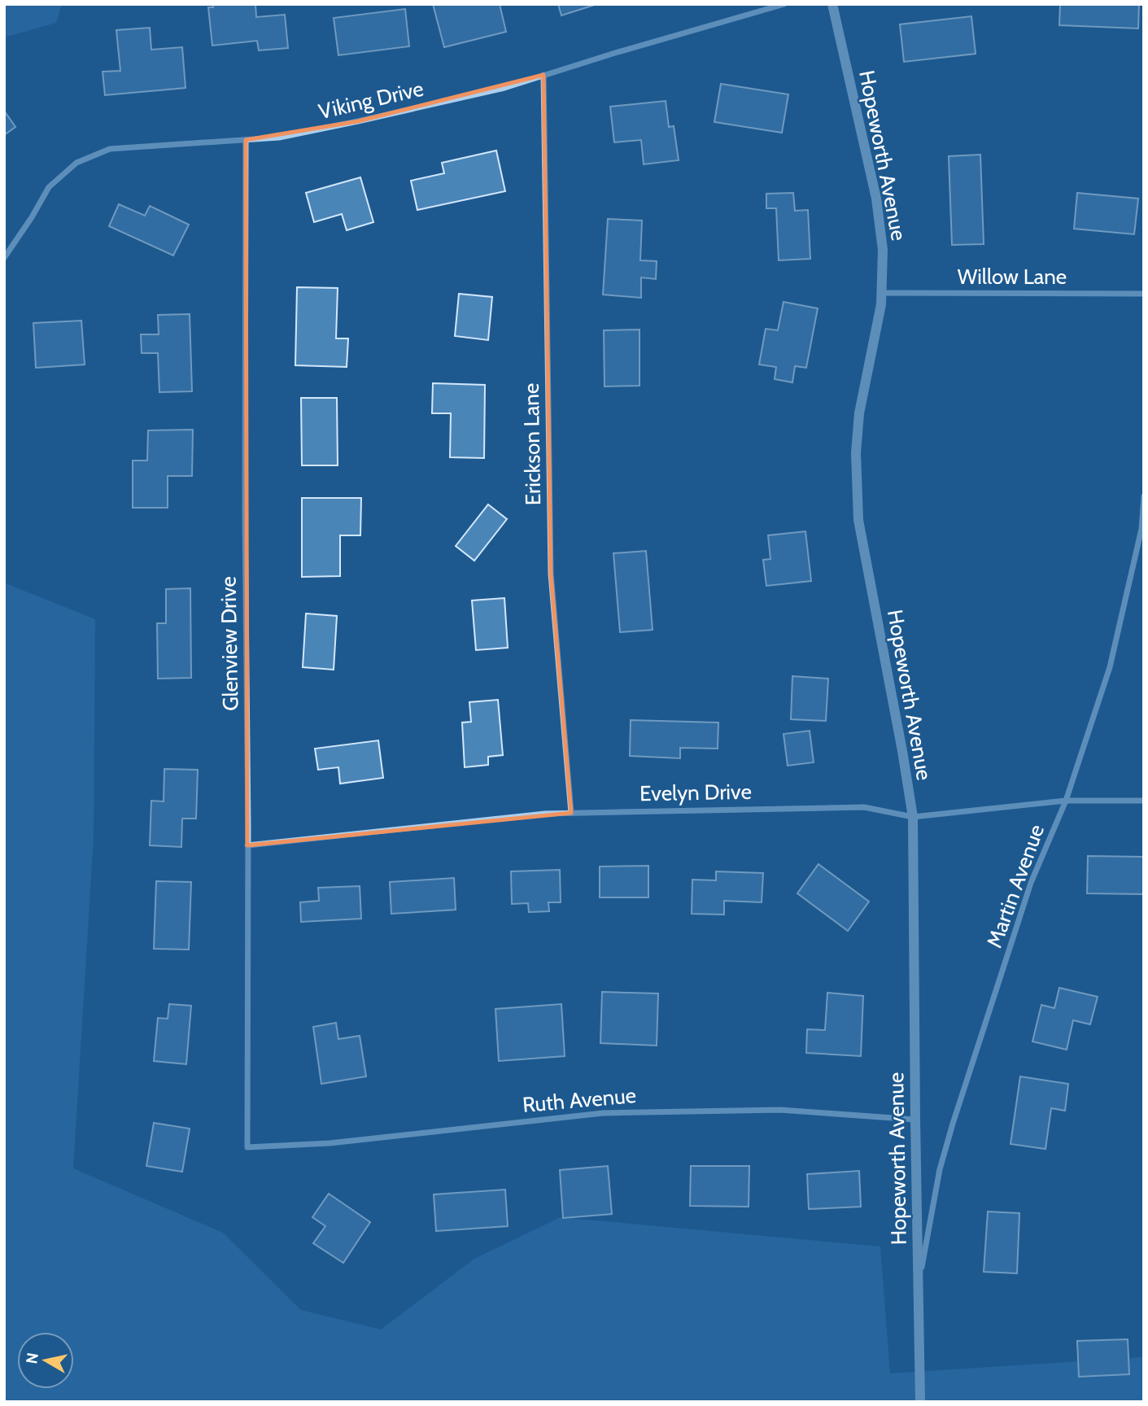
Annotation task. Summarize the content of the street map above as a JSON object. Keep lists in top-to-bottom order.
{
  "streets": {
    "street": [
      "Viking Drive",
      "Hopeworth Avenue",
      "Willow Lane",
      "Erickson Lane",
      "Glenview Drive",
      "Evelyn Drive",
      "Martin Avenue",
      "Ruth Avenue"
    ]
  },
  "crossings": [
    ["Viking Drive", "Erickson Lane"],
    ["Viking Drive", "Glenview Drive"],
    ["Hopeworth Avenue", "Willow Lane"],
    ["Hopeworth Avenue", "Evelyn Drive"],
    ["Hopeworth Avenue", "Martin Avenue"],
    ["Hopeworth Avenue", "Ruth Avenue"],
    ["Erickson Lane", "Evelyn Drive"],
    ["Glenview Drive", "Evelyn Drive"],
    ["Glenview Drive", "Ruth Avenue"],
    ["Evelyn Drive", "Martin Avenue"]
  ],
  "north": "left"
}
